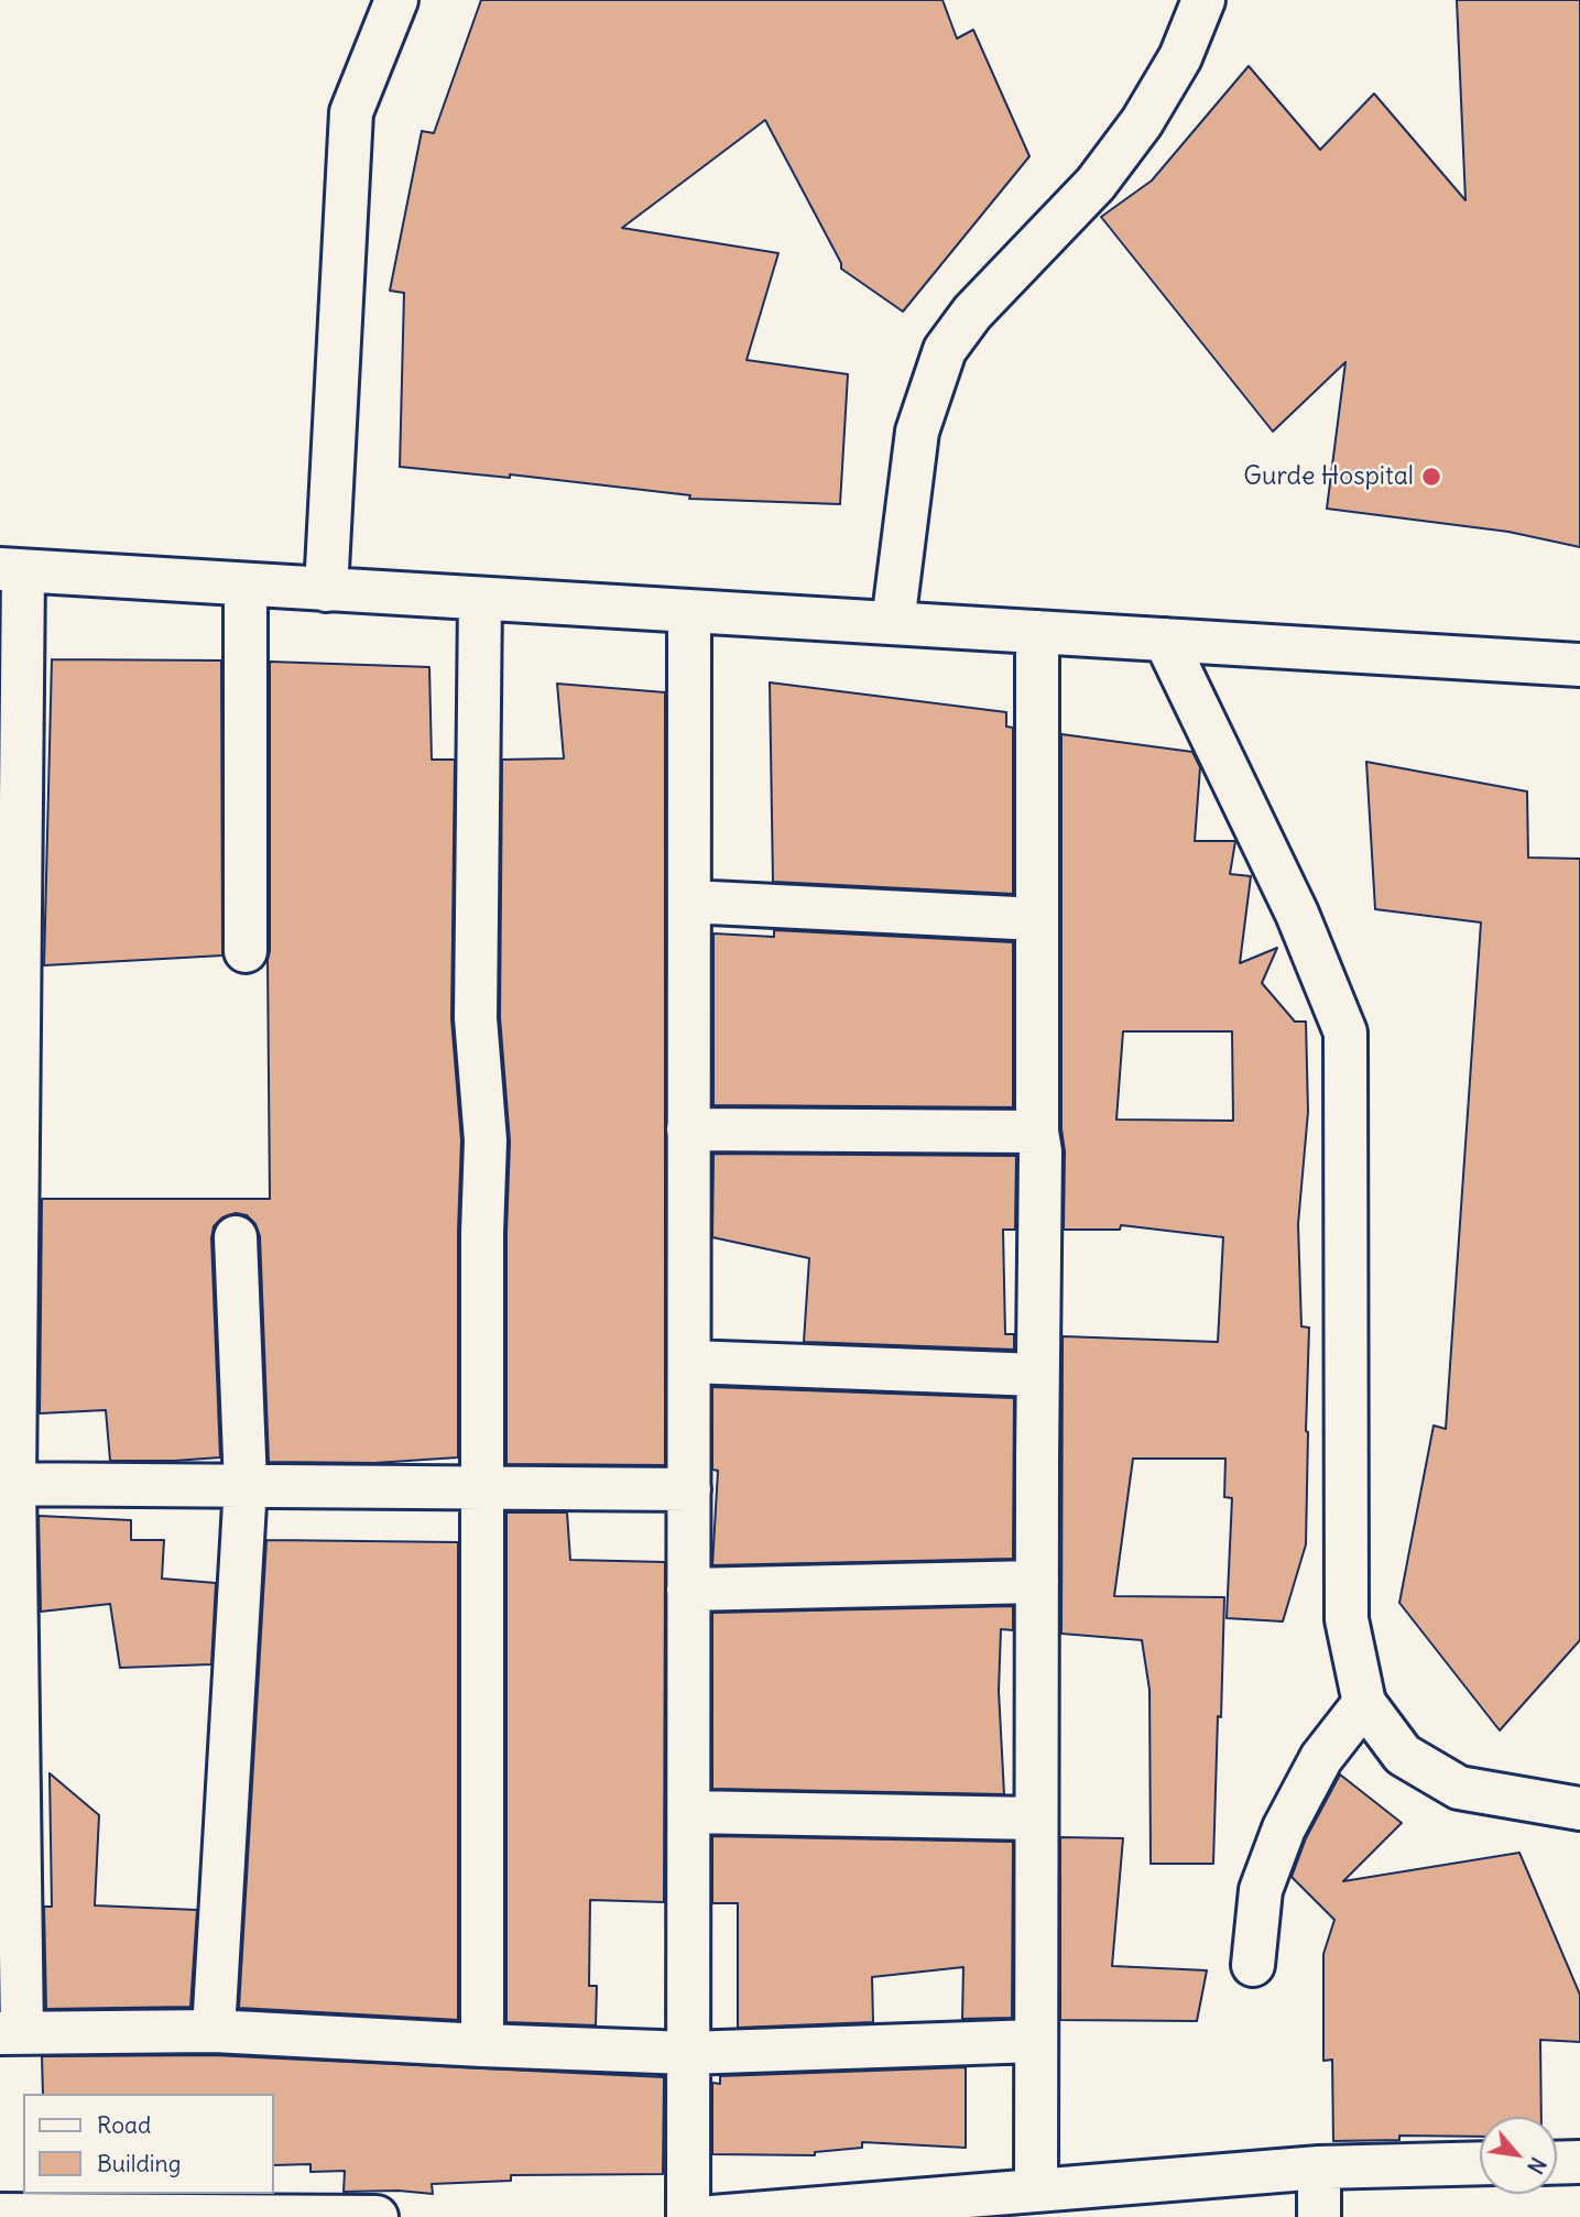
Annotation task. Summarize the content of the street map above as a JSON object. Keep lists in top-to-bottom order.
{
  "places": ["Gurde Hospital"],
  "legend": ["Road", "Building"],
  "north": "bottom right"
}
